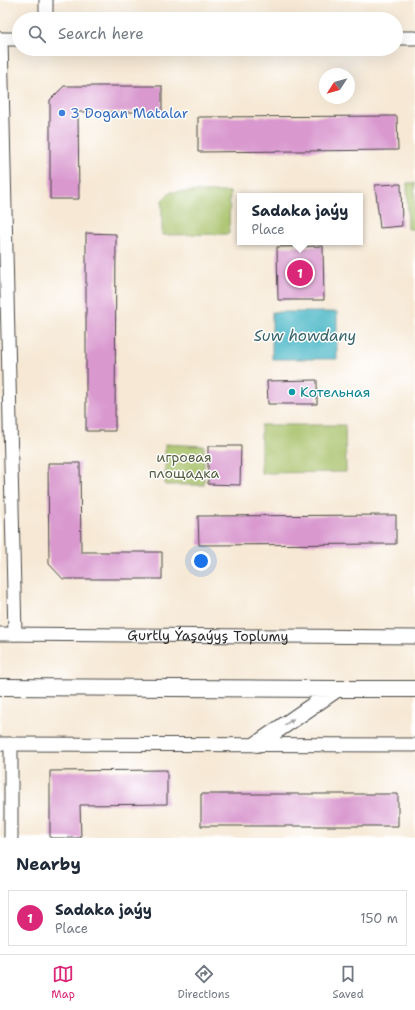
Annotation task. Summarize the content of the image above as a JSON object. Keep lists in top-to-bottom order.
{
  "streets": {
    "street": ["Gurtly Ýaşaýyş Toplumy"]
  },
  "water": ["Suw howdany"],
  "parks": ["игровая площадка"],
  "places": ["3 Dogan Matalar", "Котельная"],
  "north": "bottom left",
  "page": {
    "search": "Search here",
    "popup": ["Sadaka jaýy", "Place"],
    "pins": "1",
    "heading": "Nearby",
    "list": [
      {
        "mark": "1",
        "name": "Sadaka jaýy",
        "note": "Place",
        "value": "150 m"
      }
    ],
    "nav": ["Map", "Directions", "Saved"]
  }
}
